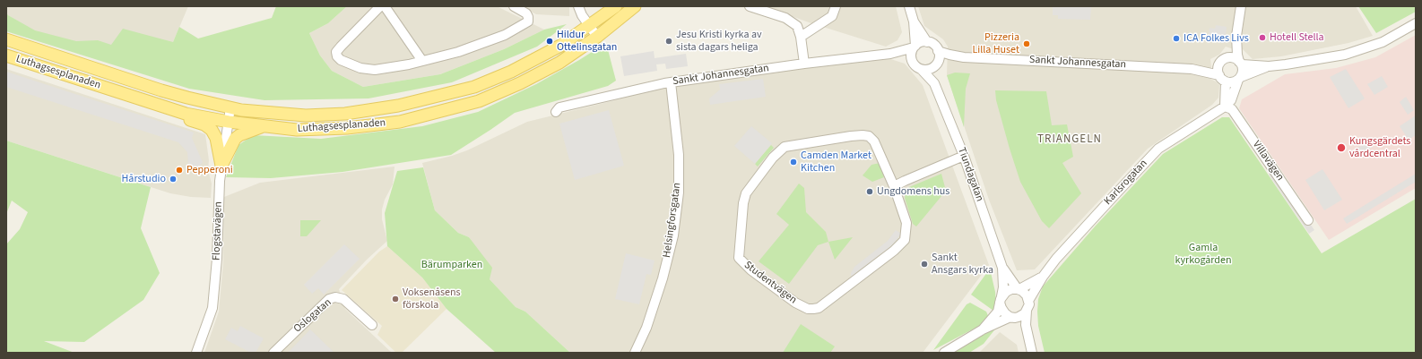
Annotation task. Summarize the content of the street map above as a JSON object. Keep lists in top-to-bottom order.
{
  "streets": {
    "main road": ["Luthagsesplanaden"],
    "street": [
      "Sankt Johannesgatan",
      "Villavägen",
      "Tiundagatan",
      "Karlsrogatan",
      "Helsingforsgatan",
      "Flogstavägen",
      "Studentvägen",
      "Oslogatan"
    ]
  },
  "crossings": [
    ["Sankt Johannesgatan", "Tiundagatan"],
    ["Sankt Johannesgatan", "Karlsrogatan"],
    ["Sankt Johannesgatan", "Helsingforsgatan"],
    ["Luthagsesplanaden", "Flogstavägen"],
    ["Villavägen", "Karlsrogatan"],
    ["Tiundagatan", "Karlsrogatan"]
  ],
  "districts": ["TRIANGELN"],
  "parks": ["Gamla kyrkogården", "Bärumparken"],
  "places": [
    "Hotell Stella",
    "ICA Folkes Livs",
    "Hildur Ottelinsgatan",
    "Jesu Kristi kyrka av sista dagars heliga",
    "Pizzeria Lilla Huset",
    "Kungsgärdets vårdcentral",
    "Camden Market Kitchen",
    "Pepperoni",
    "Hårstudio",
    "Ungdomens hus",
    "Sankt Ansgars kyrka",
    "Voksenåsens förskola"
  ]
}
